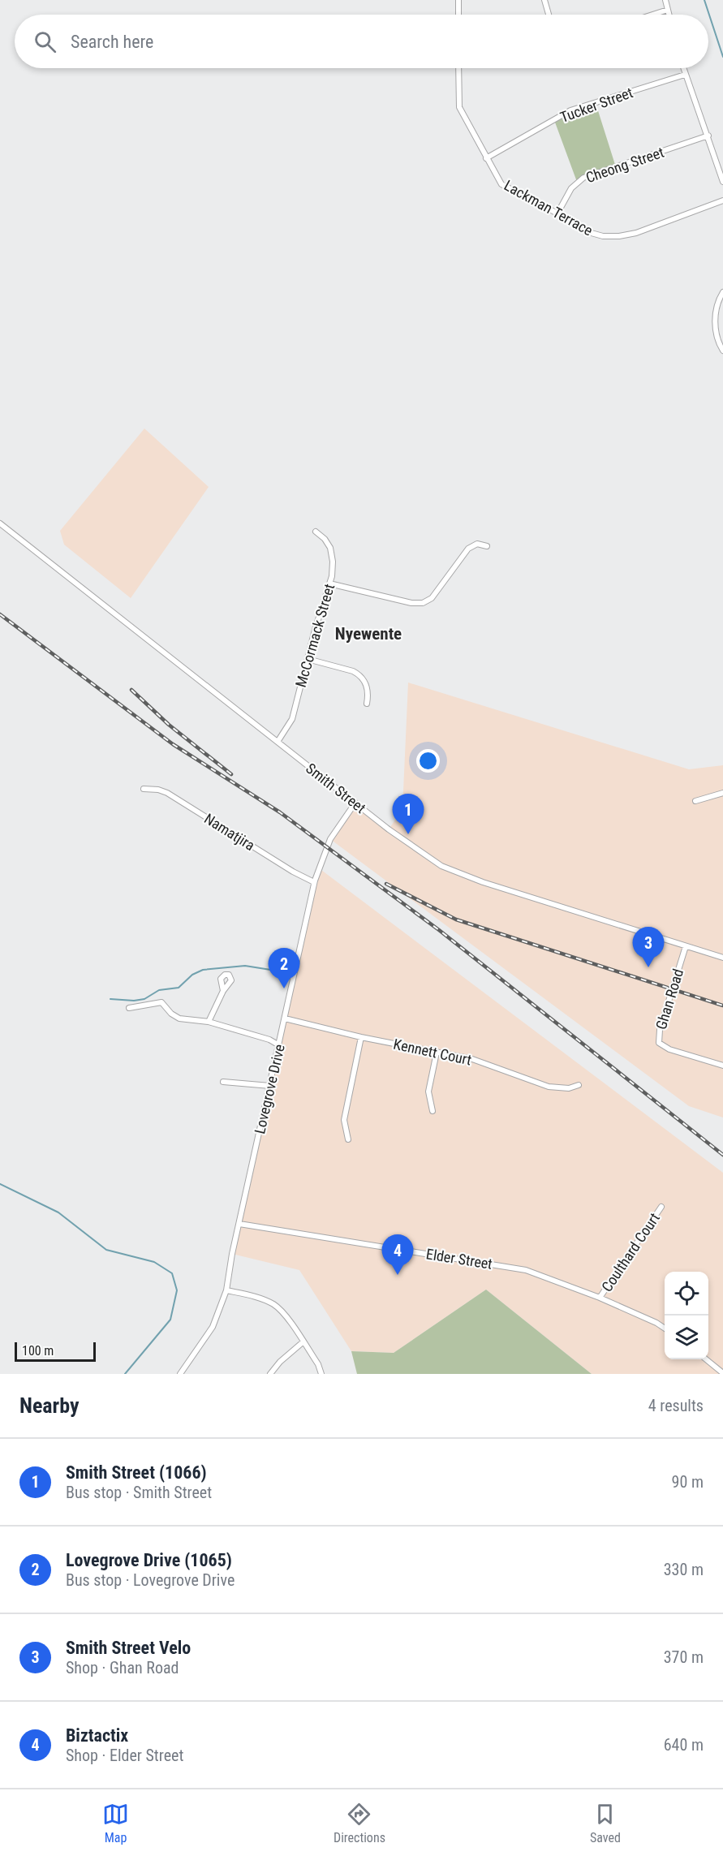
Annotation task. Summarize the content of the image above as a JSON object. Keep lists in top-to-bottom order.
{
  "streets": {
    "street": [
      "Tucker Street",
      "Cheong Street",
      "Lackman Terrace",
      "McCormack Street",
      "Smith Street",
      "Namatjira",
      "Ghan Road",
      "Kennett Court",
      "Lovegrove Drive",
      "Coulthard Court",
      "Elder Street"
    ]
  },
  "crossings": [
    ["Tucker Street", "Lackman Terrace"],
    ["Cheong Street", "Lackman Terrace"],
    ["McCormack Street", "Smith Street"],
    ["Smith Street", "Ghan Road"],
    ["Smith Street", "Lovegrove Drive"],
    ["Namatjira", "Lovegrove Drive"],
    ["Kennett Court", "Lovegrove Drive"],
    ["Lovegrove Drive", "Elder Street"],
    ["Coulthard Court", "Elder Street"]
  ],
  "districts": ["Nyewente"],
  "scale_bar": "100 m",
  "page": {
    "search": "Search here",
    "pins": [
      "1",
      "3",
      "2",
      "4"
    ],
    "scale": "100 m",
    "heading": ["Nearby", "4 results"],
    "list": [
      {
        "mark": "1",
        "name": "Smith Street (1066)",
        "note": "Bus stop · Smith Street",
        "value": "90 m"
      },
      {
        "mark": "2",
        "name": "Lovegrove Drive (1065)",
        "note": "Bus stop · Lovegrove Drive",
        "value": "330 m"
      },
      {
        "mark": "3",
        "name": "Smith Street Velo",
        "note": "Shop · Ghan Road",
        "value": "370 m"
      },
      {
        "mark": "4",
        "name": "Biztactix",
        "note": "Shop · Elder Street",
        "value": "640 m"
      }
    ],
    "nav": ["Map", "Directions", "Saved"]
  }
}
